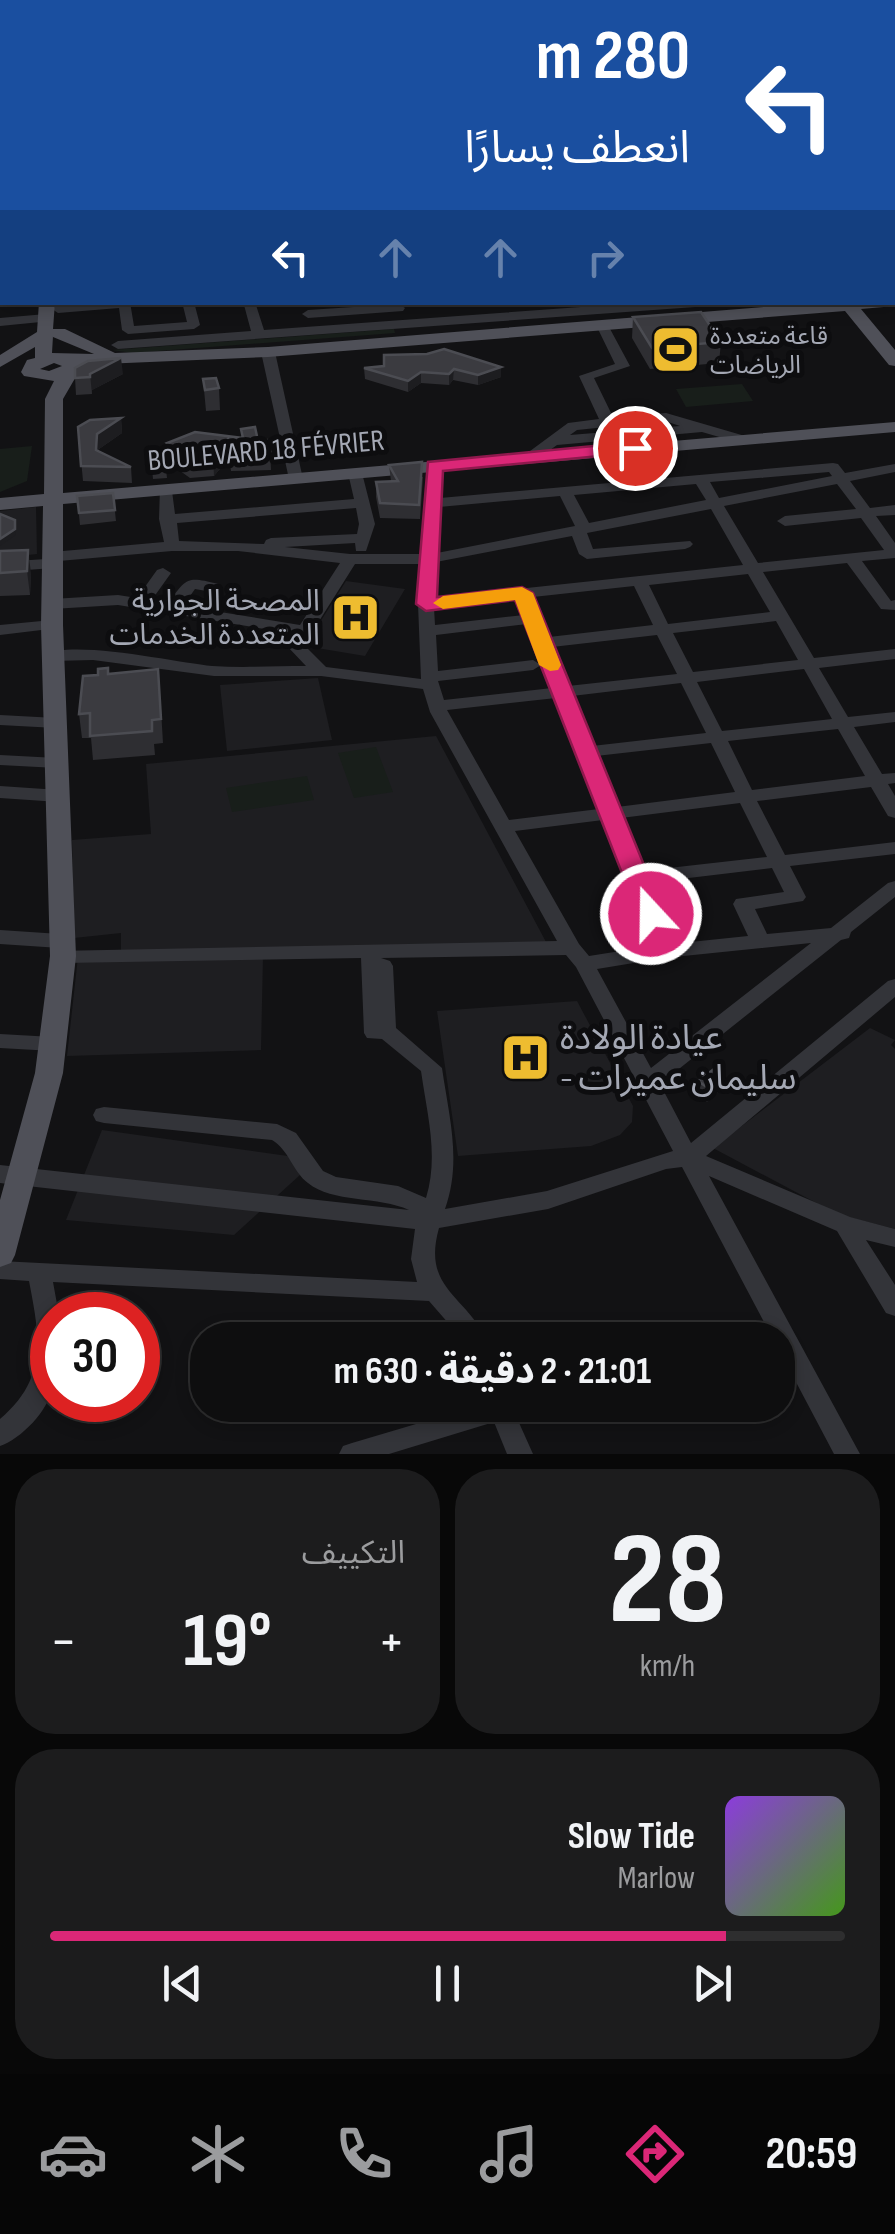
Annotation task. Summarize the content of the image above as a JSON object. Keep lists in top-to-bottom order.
{
  "streets": {
    "main road": ["BOULEVARD 18 FÉVRIER"]
  },
  "places": {
    "sports": ["قاعة متعددة الرياضات"],
    "hospital": ["المصحة الجوارية المتعددة الخدمات", "عيادة الولادة - سليمان عميرات"]
  },
  "page": {
    "turn": ["280 m", "انعطف يسارًا"],
    "limit": "30",
    "trip": "21:01 · 2 دقيقة · 630 m",
    "tile": [
      ["28", "km/h"],
      "التكييف"
    ],
    "heat": ["−", "19°", "+"],
    "song": ["Slow Tide", "Marlow"],
    "tabs": "20:59"
  }
}
